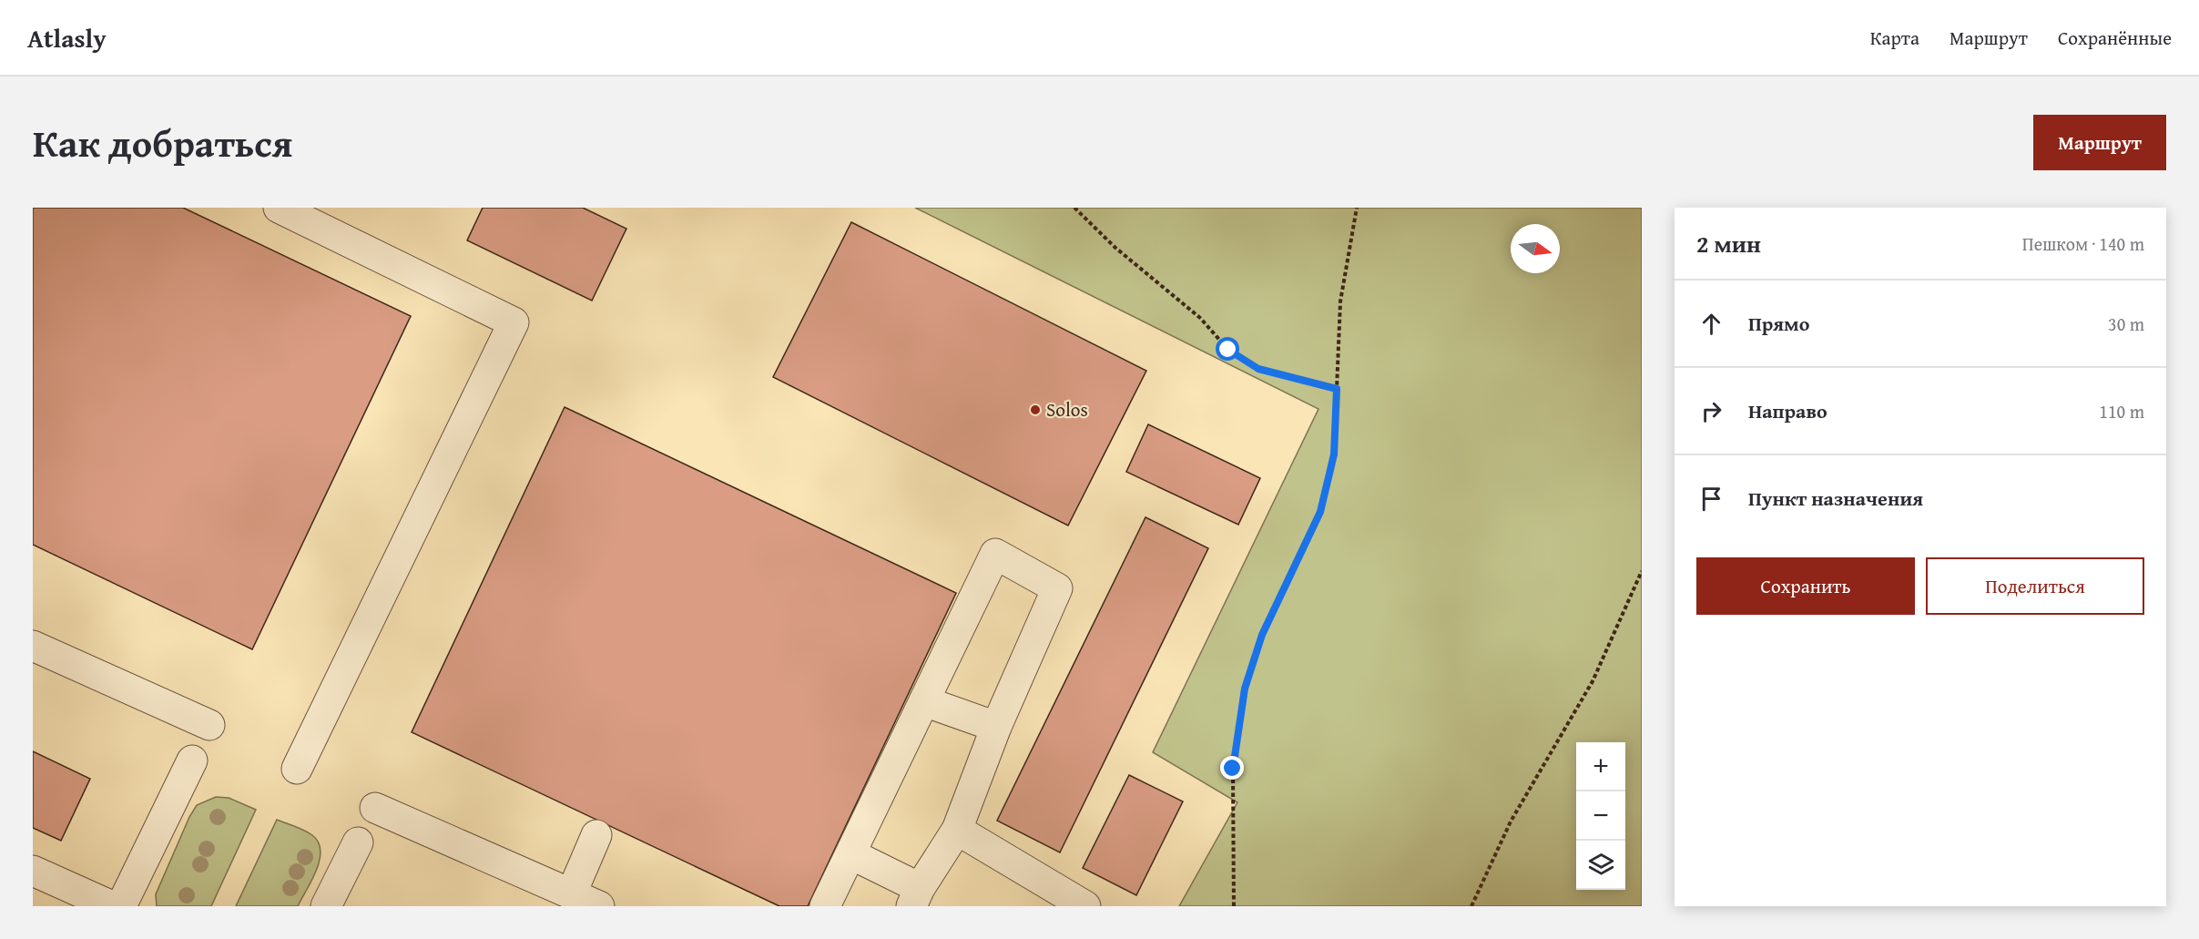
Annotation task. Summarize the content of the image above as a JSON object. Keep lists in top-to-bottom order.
{
  "places": ["Solos"],
  "north": "right",
  "page": {
    "header": "Atlasly",
    "nav": ["Карта", "Маршрут", "Сохранённые"],
    "title": "Как добраться",
    "buttons": [
      "Маршрут",
      ["Сохранить", "Поделиться"]
    ],
    "heading": ["2 мин", "Пешком · 140 m"],
    "list": [
      ["Прямо", "30 m"],
      ["Направо", "110 m"],
      "Пункт назначения"
    ],
    "map_buttons": ["+", "−"]
  }
}
